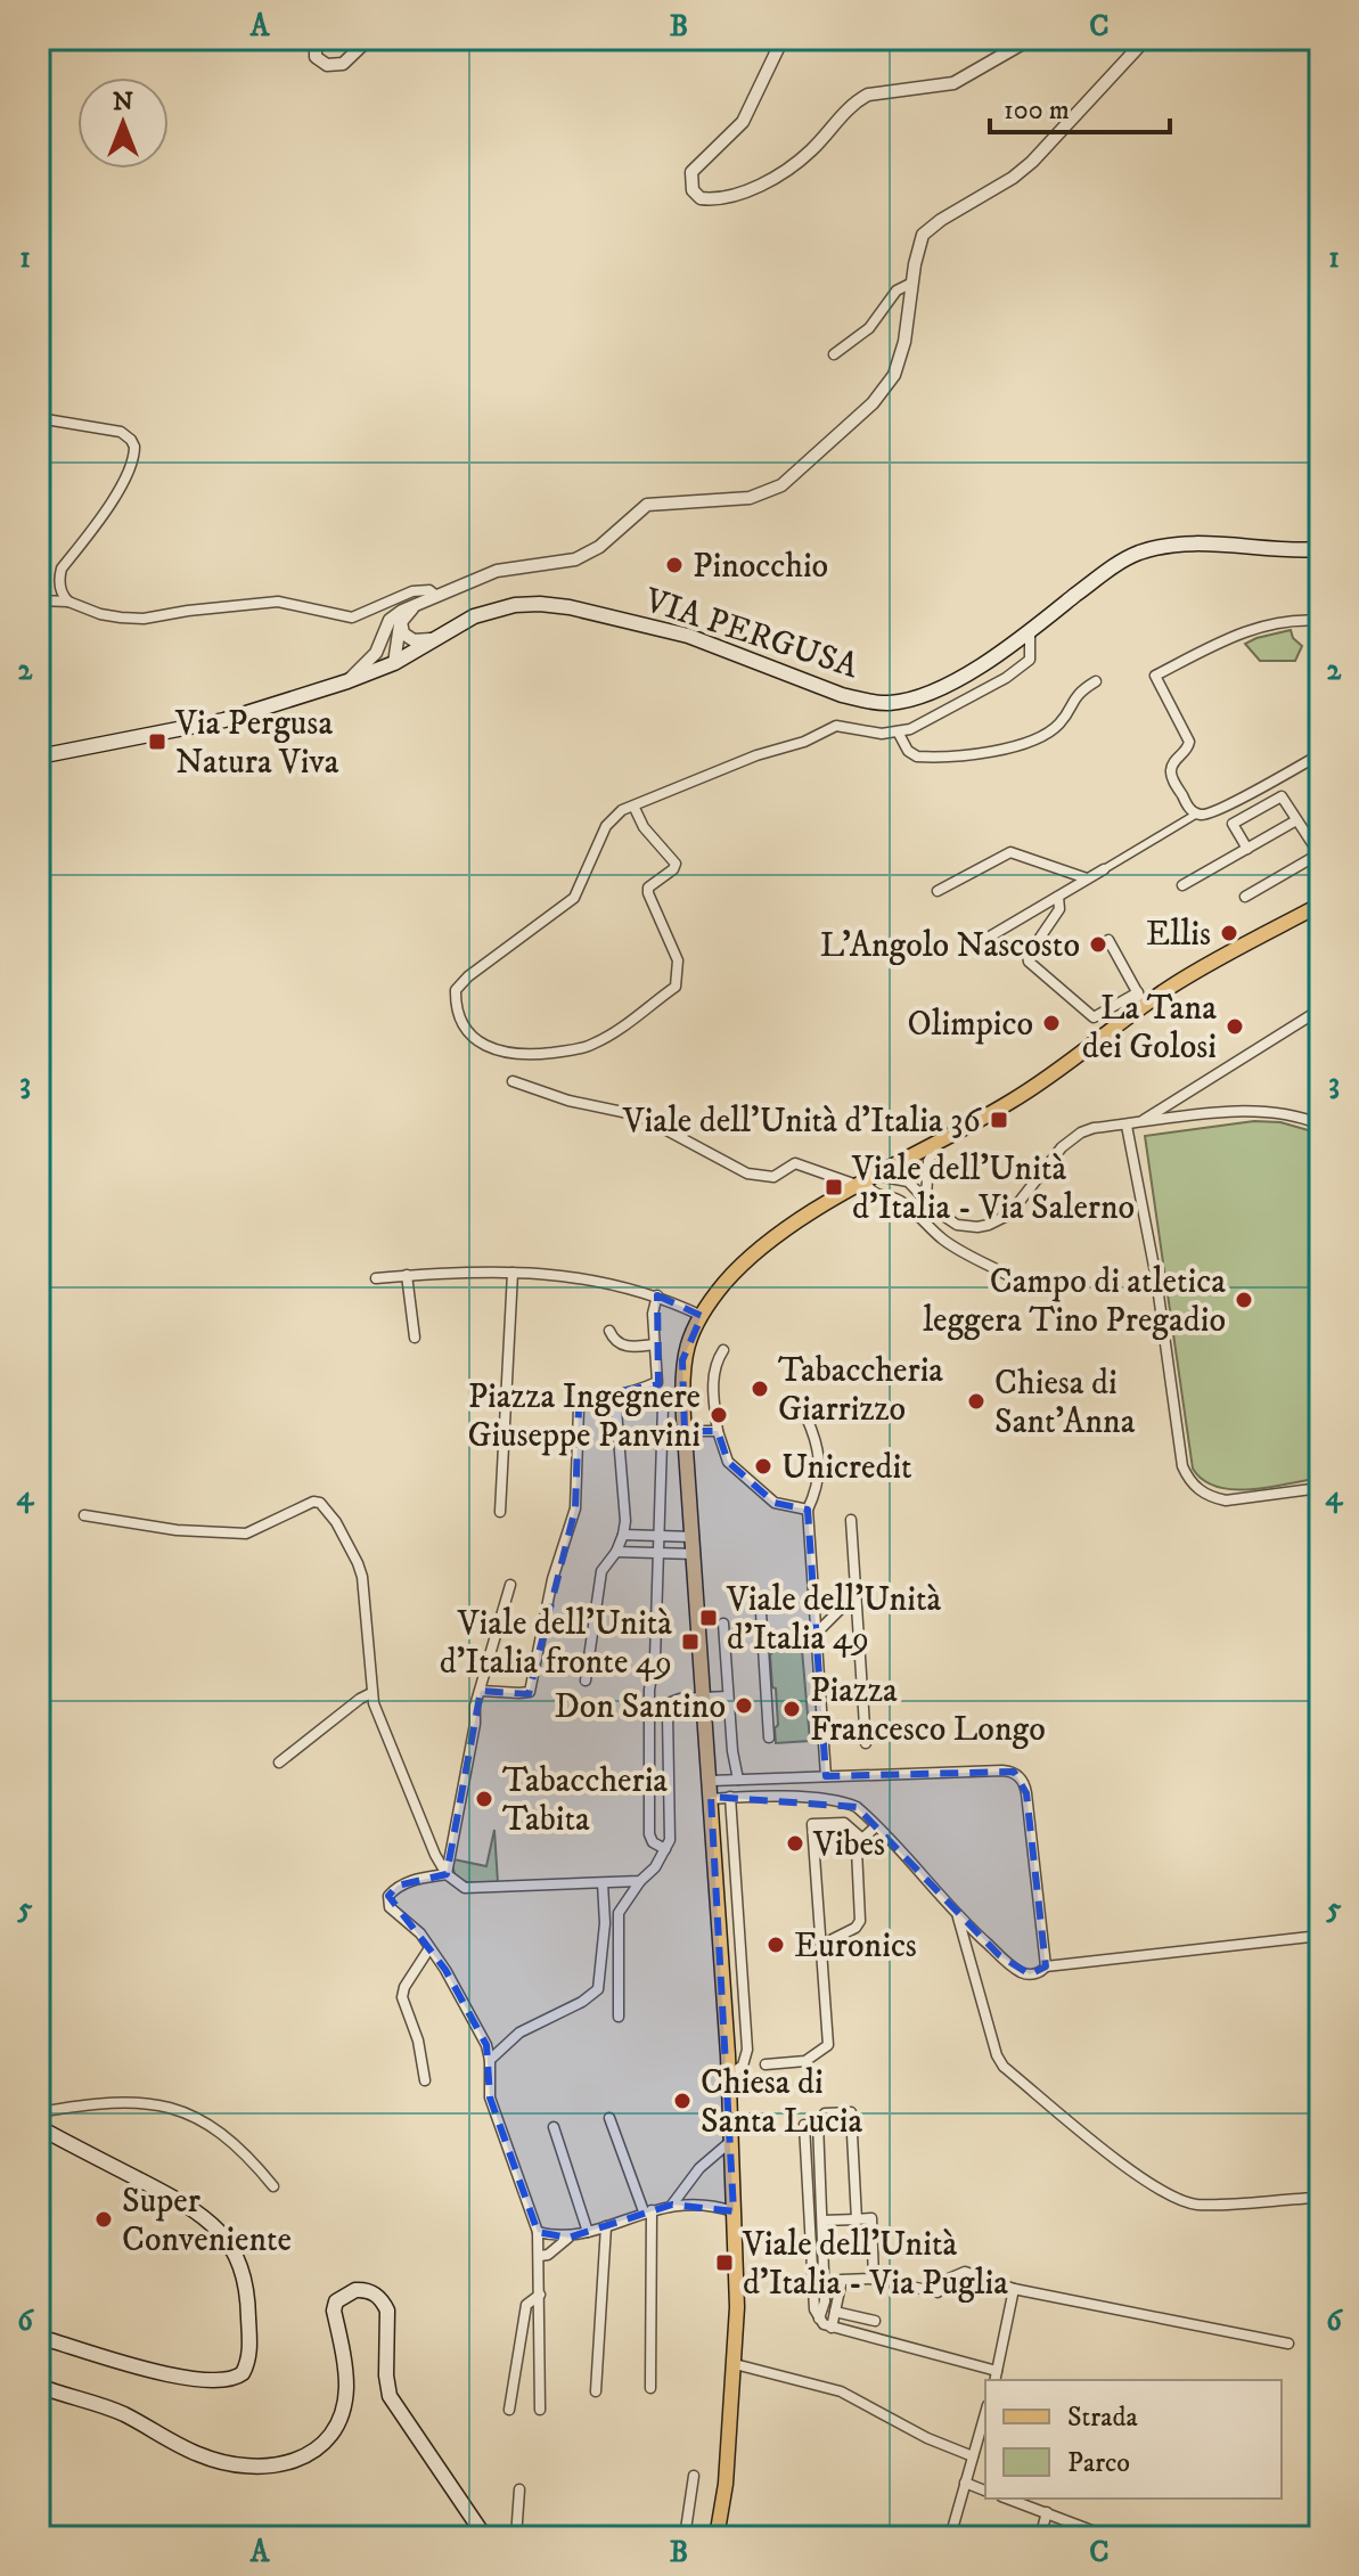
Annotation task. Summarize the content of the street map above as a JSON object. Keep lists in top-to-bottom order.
{
  "streets": {
    "main road": ["VIA PERGUSA"]
  },
  "places": {
    "other": [
      "Pinocchio",
      "Ellis",
      "L'Angolo Nascosto",
      "Olimpico",
      "La Tana dei Golosi",
      "Campo di atletica leggera Tino Pregadio",
      "Tabaccheria Giarrizzo",
      "Chiesa di Sant'Anna",
      "Piazza Ingegnere Giuseppe Panvini",
      "Unicredit",
      "Don Santino",
      "Piazza Francesco Longo",
      "Tabaccheria Tabita",
      "Vibes",
      "Euronics",
      "Chiesa di Santa Lucia",
      "Super Conveniente"
    ],
    "transit": [
      "Via Pergusa Natura Viva",
      "Viale dell'Unità d'Italia 36",
      "Viale dell'Unità d'Italia - Via Salerno",
      "Viale dell'Unità d'Italia 49",
      "Viale dell'Unità d'Italia fronte 49",
      "Viale dell'Unità d'Italia - Via Puglia"
    ]
  },
  "legend": ["Strada", "Parco"],
  "scale_bar": "100 m",
  "north": "top",
  "grid": {
    "columns": ["A", "B", "C"],
    "rows": [
      "1",
      "2",
      "3",
      "4",
      "5",
      "6"
    ]
  }
}
